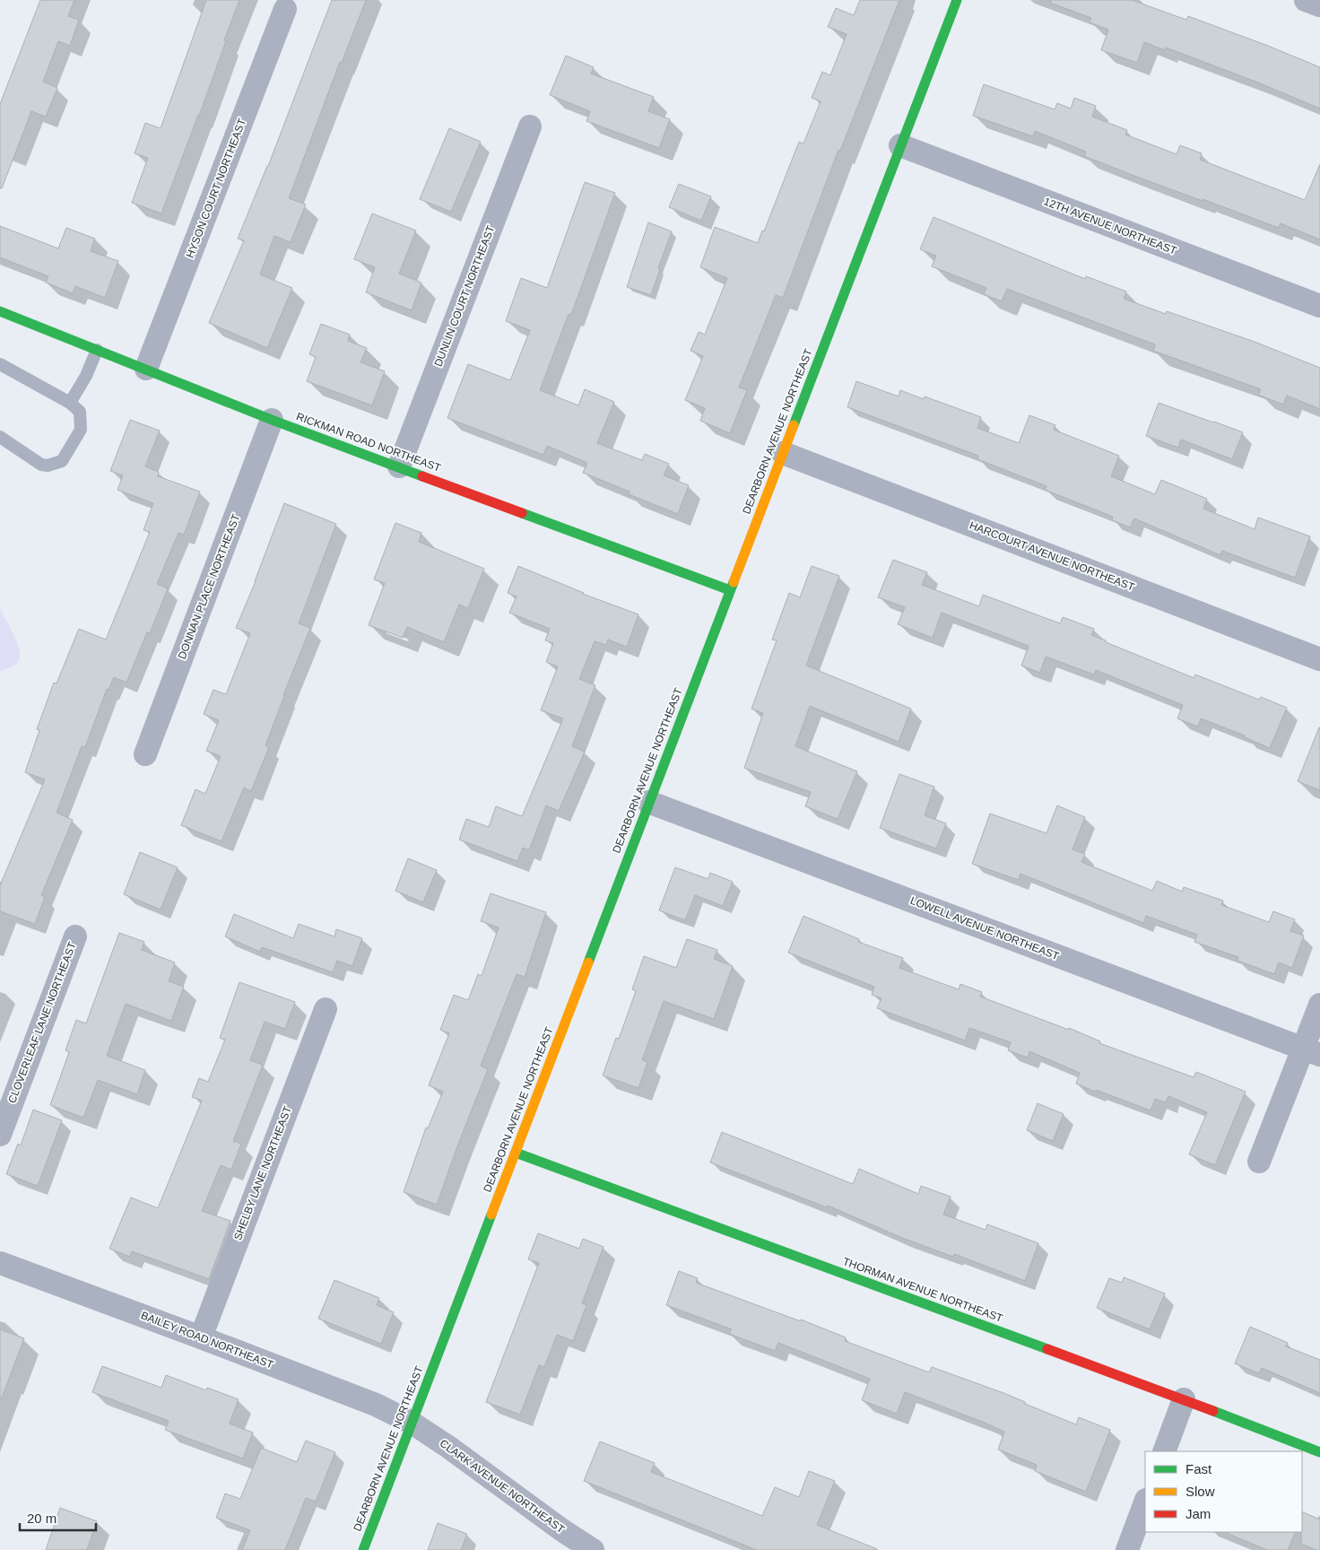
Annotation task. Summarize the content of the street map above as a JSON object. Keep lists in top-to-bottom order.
{
  "streets": {
    "street": [
      "HYSON COURT NORTHEAST",
      "12TH AVENUE NORTHEAST",
      "DUNLIN COURT NORTHEAST",
      "DEARBORN AVENUE NORTHEAST",
      "RICKMAN ROAD NORTHEAST",
      "HARCOURT AVENUE NORTHEAST",
      "DONNAN PLACE NORTHEAST",
      "LOWELL AVENUE NORTHEAST",
      "CLOVERLEAF LANE NORTHEAST",
      "SHELBY LANE NORTHEAST",
      "THORMAN AVENUE NORTHEAST",
      "BAILEY ROAD NORTHEAST",
      "CLARK AVENUE NORTHEAST"
    ]
  },
  "crossings": [
    ["HYSON COURT NORTHEAST", "RICKMAN ROAD NORTHEAST"],
    ["12TH AVENUE NORTHEAST", "DEARBORN AVENUE NORTHEAST"],
    ["DUNLIN COURT NORTHEAST", "RICKMAN ROAD NORTHEAST"],
    ["DEARBORN AVENUE NORTHEAST", "RICKMAN ROAD NORTHEAST"],
    ["DEARBORN AVENUE NORTHEAST", "HARCOURT AVENUE NORTHEAST"],
    ["DEARBORN AVENUE NORTHEAST", "LOWELL AVENUE NORTHEAST"],
    ["DEARBORN AVENUE NORTHEAST", "THORMAN AVENUE NORTHEAST"],
    ["DEARBORN AVENUE NORTHEAST", "BAILEY ROAD NORTHEAST"],
    ["DEARBORN AVENUE NORTHEAST", "CLARK AVENUE NORTHEAST"],
    ["RICKMAN ROAD NORTHEAST", "DONNAN PLACE NORTHEAST"],
    ["SHELBY LANE NORTHEAST", "BAILEY ROAD NORTHEAST"],
    ["BAILEY ROAD NORTHEAST", "CLARK AVENUE NORTHEAST"]
  ],
  "legend": ["Fast", "Slow", "Jam"],
  "scale_bar": "20 m"
}
